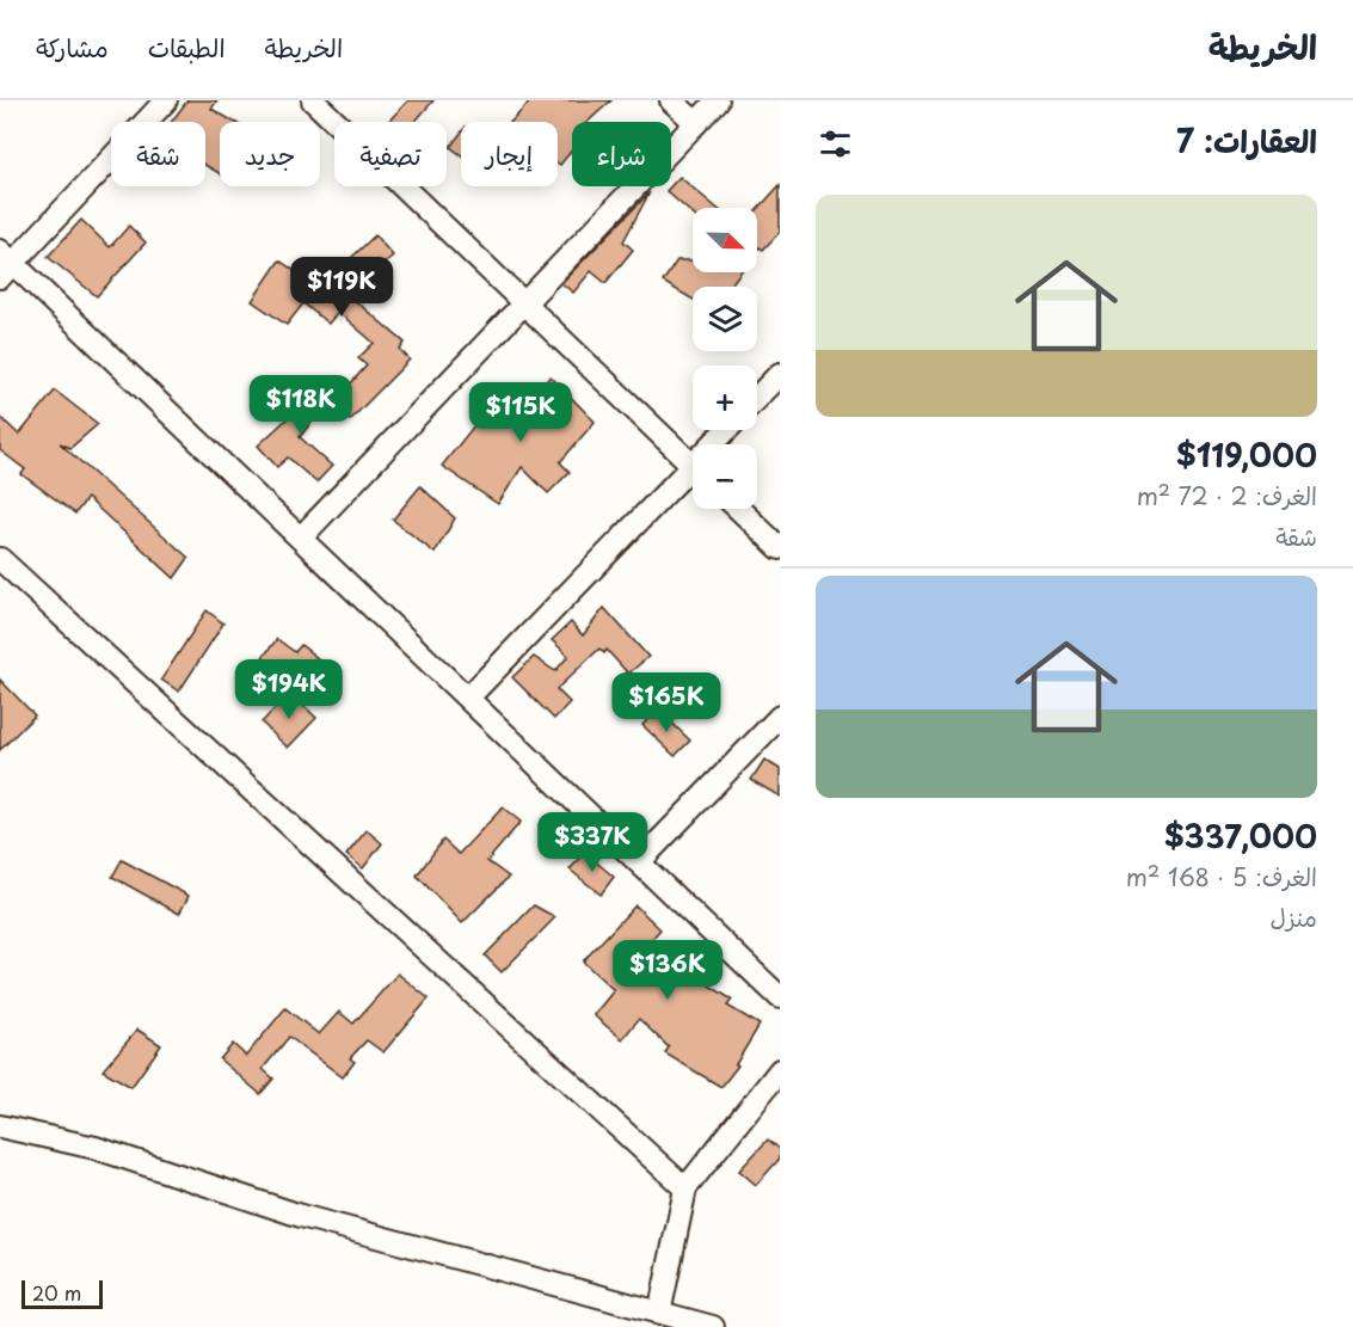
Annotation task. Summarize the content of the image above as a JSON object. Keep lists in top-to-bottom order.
{
  "scale_bar": "20 m",
  "north": "bottom right",
  "page": {
    "header": "الخريطة",
    "nav": ["الخريطة", "الطبقات", "مشاركة"],
    "heading": "العقارات: 7",
    "chip": [
      "شراء",
      "إيجار",
      "تصفية",
      "جديد",
      "شقة"
    ],
    "list": [
      {
        "name": "$119,000",
        "note": "الغرف: 2 · 72 m² · شقة"
      },
      {
        "name": "$337,000",
        "note": "الغرف: 5 · 168 m² · منزل"
      }
    ],
    "map_buttons": ["+", "−"],
    "price": [
      "$119K",
      "$118K",
      "$115K",
      "$194K",
      "$165K",
      "$337K",
      "$136K"
    ],
    "scale": "20 m"
  }
}
